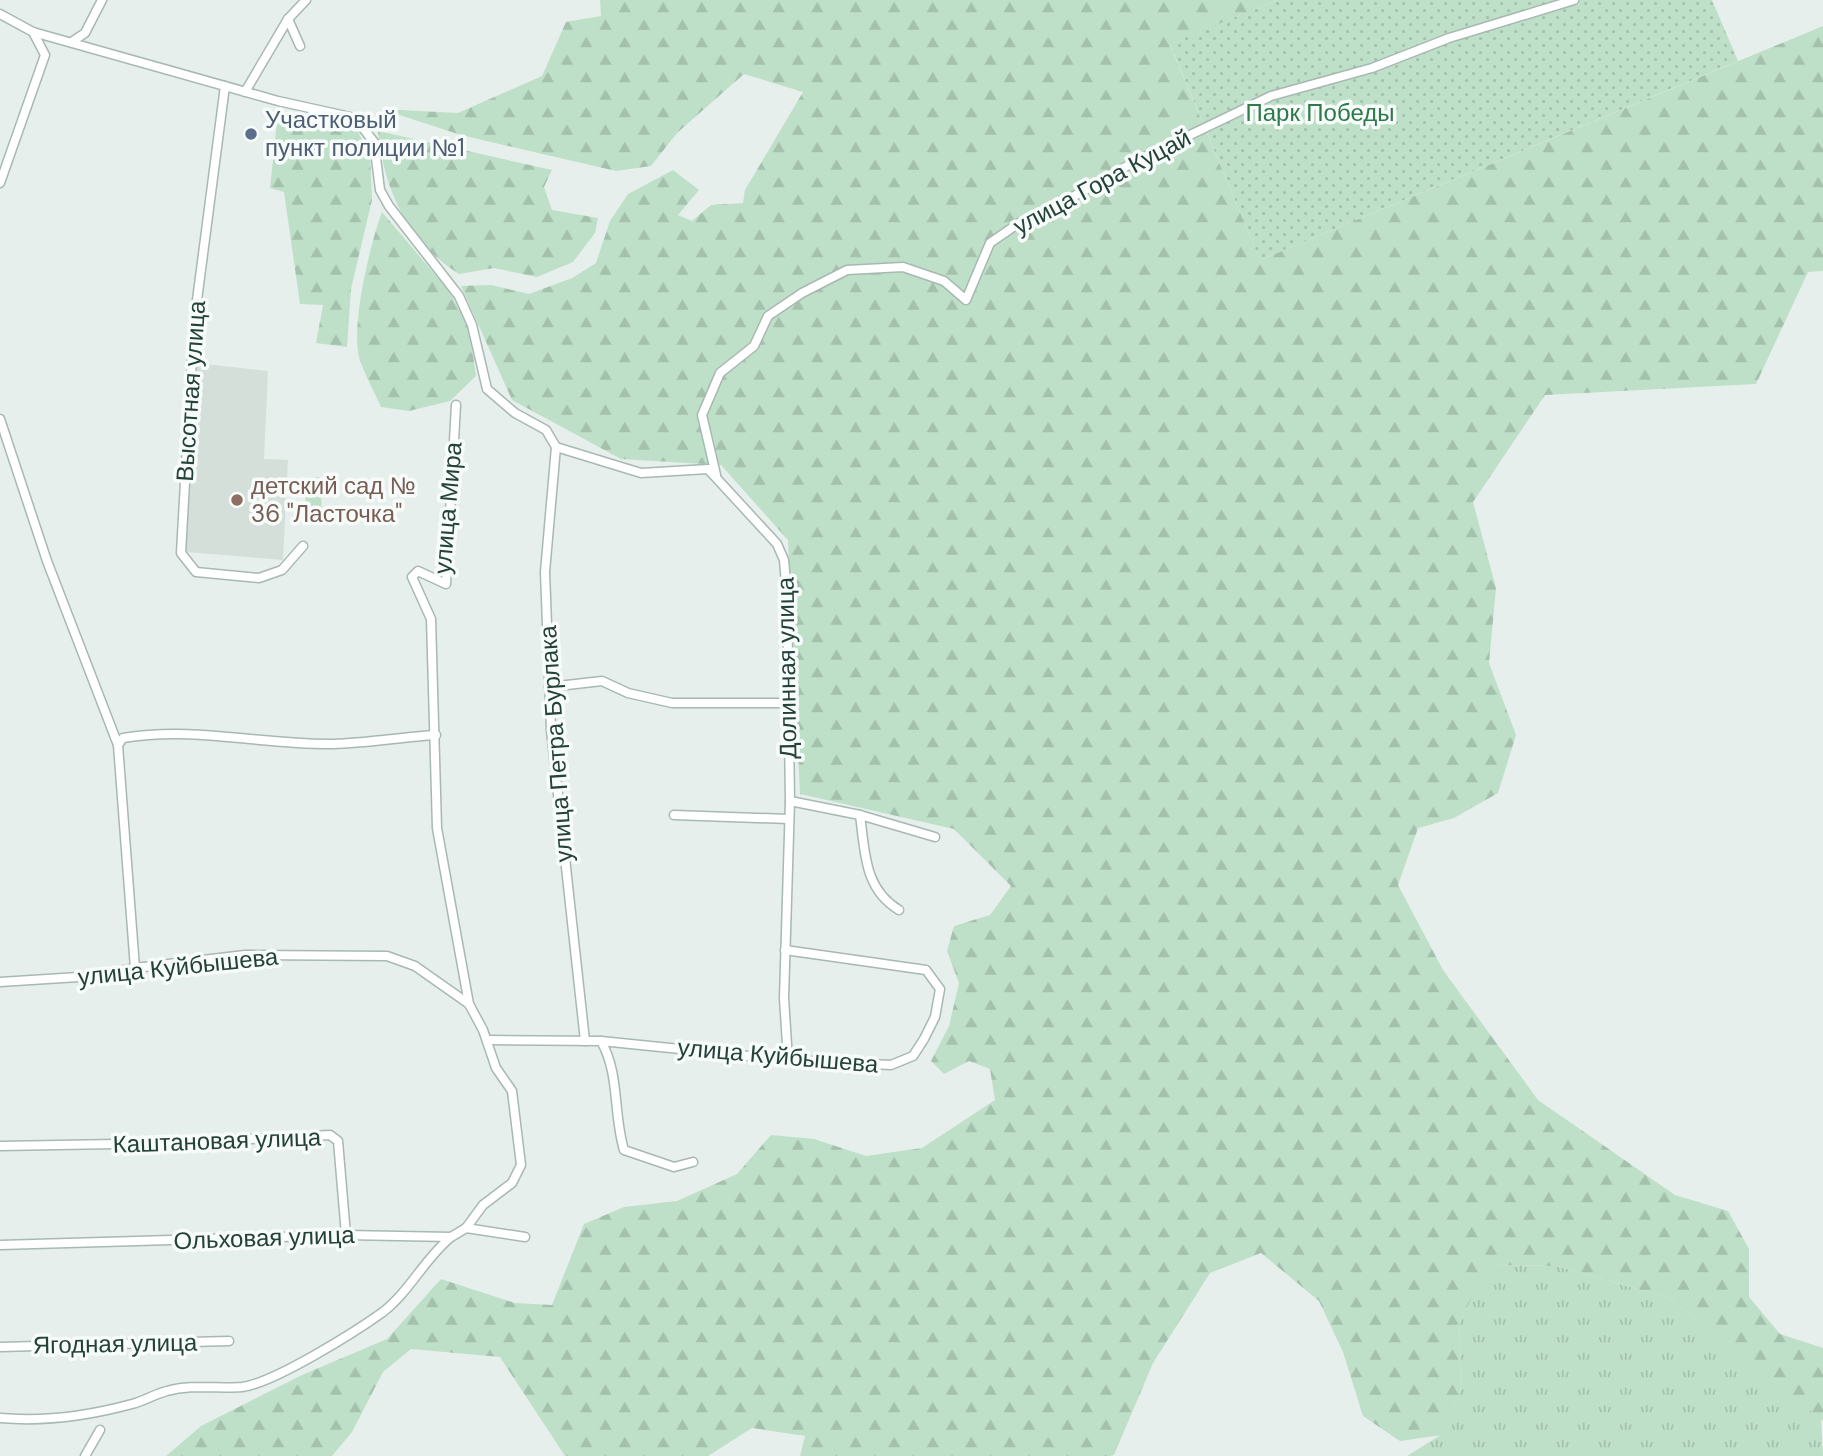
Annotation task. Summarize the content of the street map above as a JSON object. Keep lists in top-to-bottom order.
{
  "streets": {
    "street": [
      "улица Гора Куцай",
      "Высотная улица",
      "улица Мира",
      "Долинная улица",
      "улица Петра Бурлака",
      "улица Куйбышева",
      "Каштановая улица",
      "Ольховая улица",
      "Ягодная улица"
    ]
  },
  "crossings": [
    ["улица Гора Куцай", "Долинная улица"],
    ["улица Мира", "улица Куйбышева"],
    ["Долинная улица", "улица Куйбышева"],
    ["улица Петра Бурлака", "улица Куйбышева"],
    ["Каштановая улица", "Ольховая улица"]
  ],
  "parks": ["Парк Победы"],
  "places": ["Участковый пункт полиции №1", "детский сад № 36 \"Ласточка\""]
}
